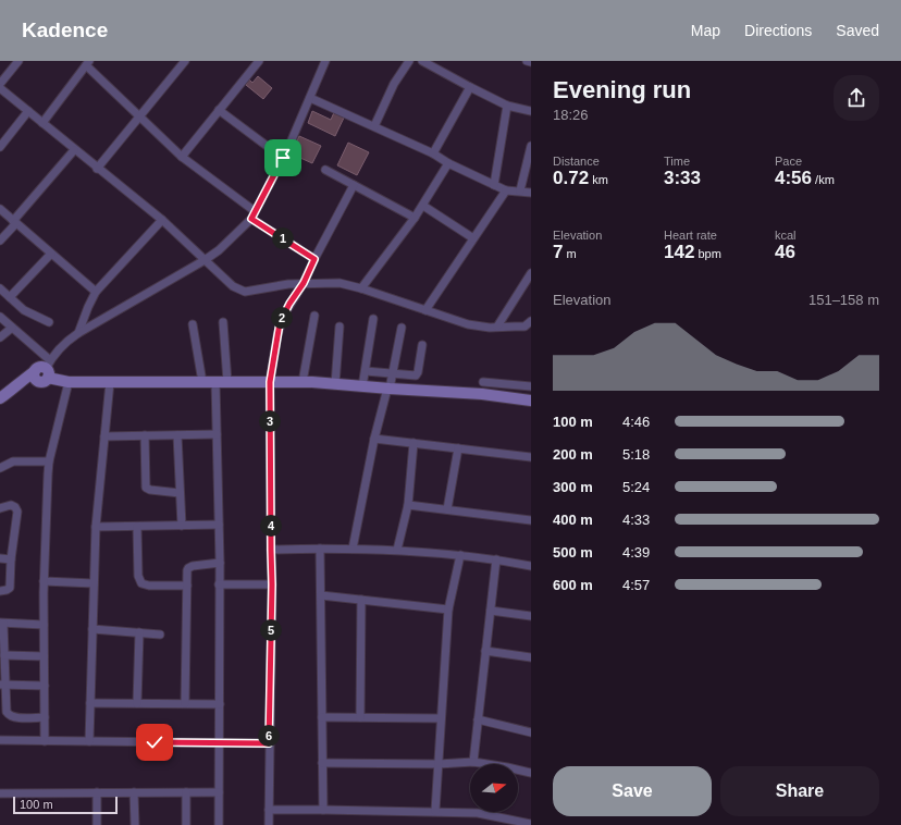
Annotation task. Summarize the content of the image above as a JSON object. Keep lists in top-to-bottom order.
{
  "scale_bar": "100 m",
  "north": "right",
  "page": {
    "header": "Kadence",
    "nav": ["Map", "Directions", "Saved"],
    "heading": ["Evening run", "18:26"],
    "stats": [
      ["Distance", "0.72 km"],
      ["Time", "3:33"],
      ["Pace", "4:56 /km"],
      ["Elevation", "7 m"],
      ["Heart rate", "142 bpm"],
      ["kcal", "46"]
    ],
    "pins": [
      "1",
      "2",
      "3",
      "4",
      "5",
      "6"
    ],
    "chart": ["Elevation", "151–158 m"],
    "list": [
      {
        "name": "100 m",
        "note": "4:46"
      },
      {
        "name": "200 m",
        "note": "5:18"
      },
      {
        "name": "300 m",
        "note": "5:24"
      },
      {
        "name": "400 m",
        "note": "4:33"
      },
      {
        "name": "500 m",
        "note": "4:39"
      },
      {
        "name": "600 m",
        "note": "4:57"
      }
    ],
    "buttons": ["Save", "Share"],
    "scale": "100 m"
  }
}
